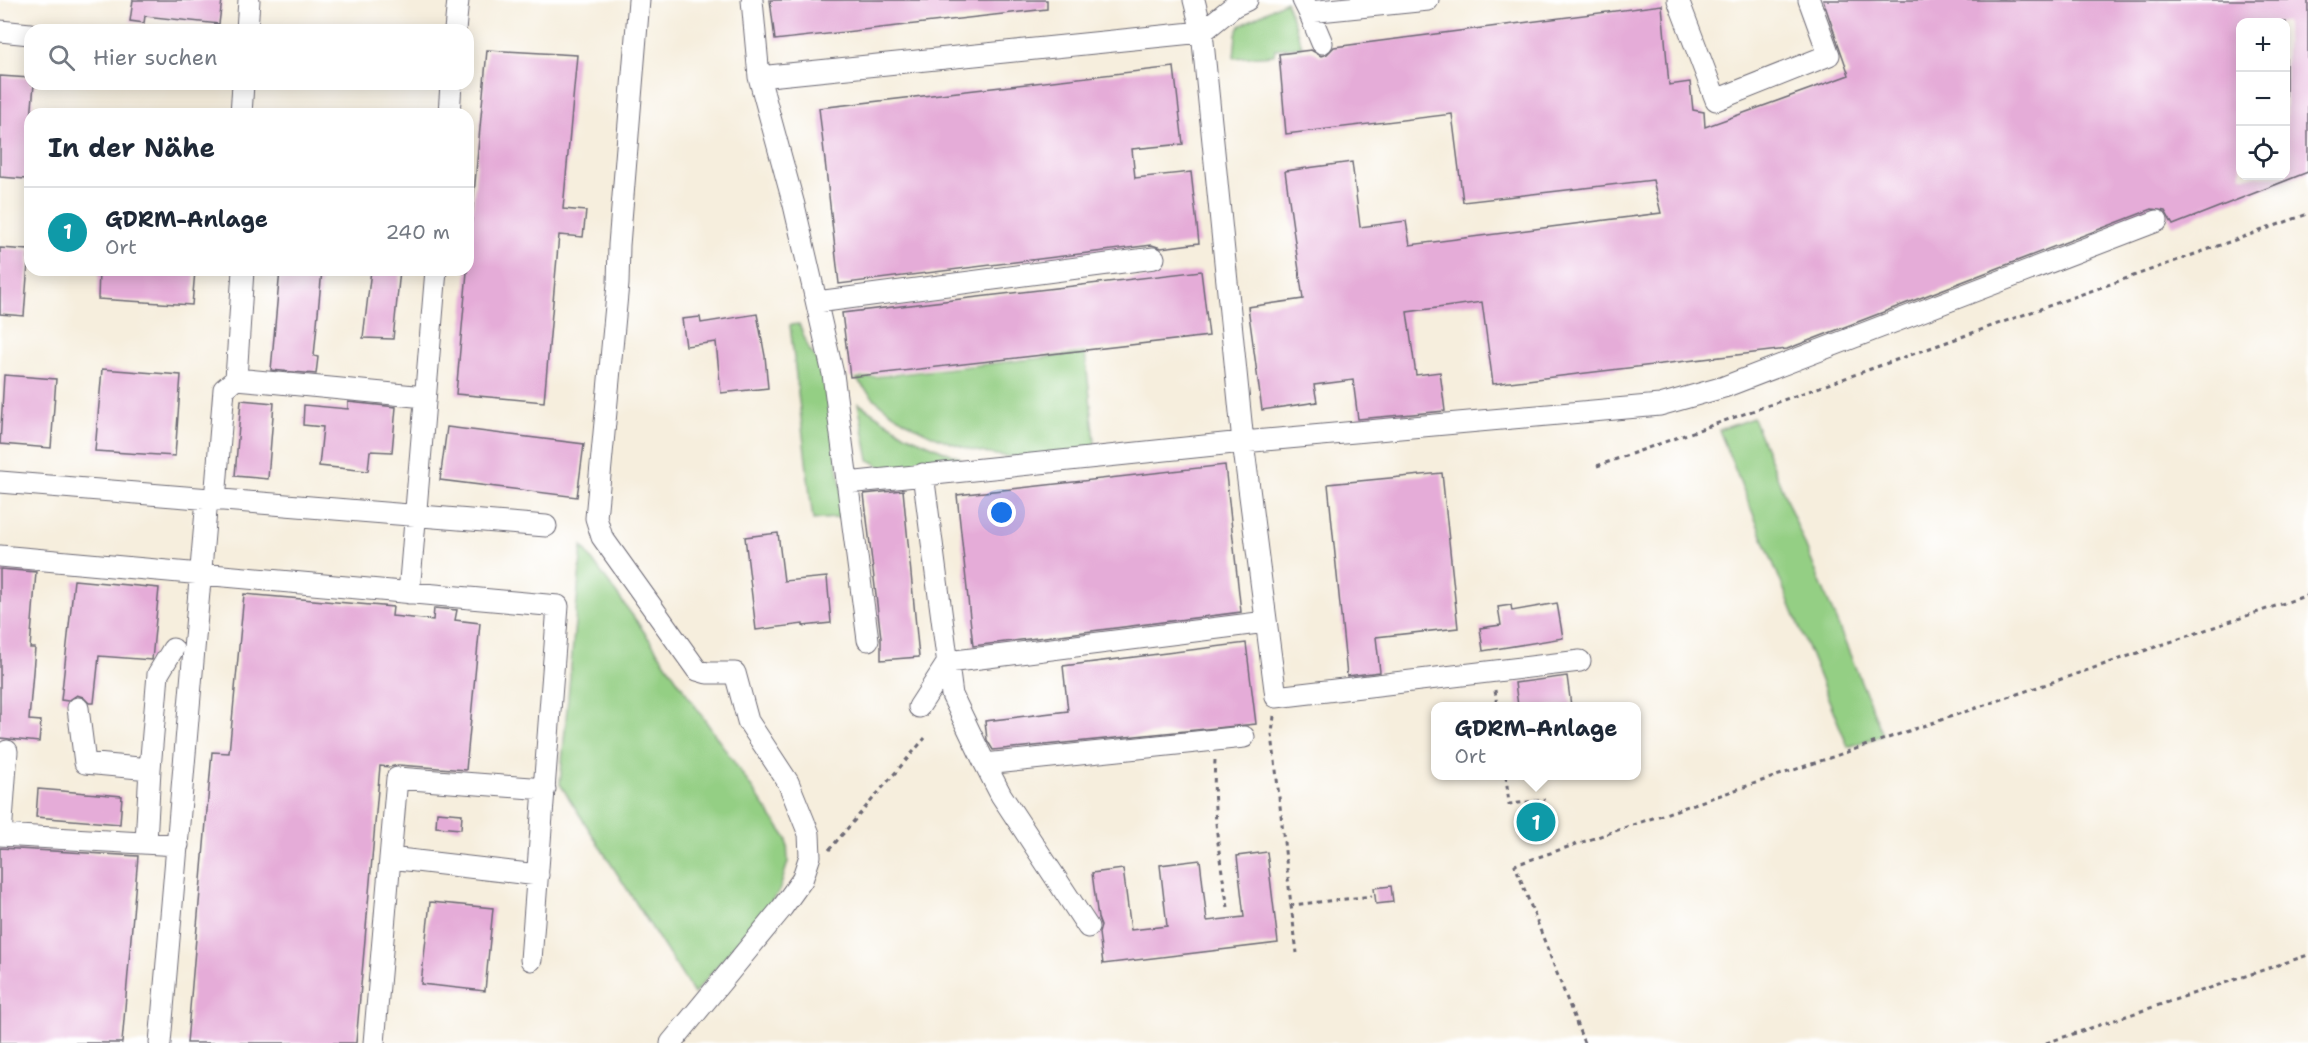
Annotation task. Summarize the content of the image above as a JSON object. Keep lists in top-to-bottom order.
{
  "page": {
    "map_buttons": ["+", "−"],
    "search": "Hier suchen",
    "heading": "In der Nähe",
    "list": [
      {
        "mark": "1",
        "name": "GDRM-Anlage",
        "note": "Ort",
        "value": "240 m"
      }
    ],
    "popup": ["GDRM-Anlage", "Ort"],
    "pins": "1"
  }
}
